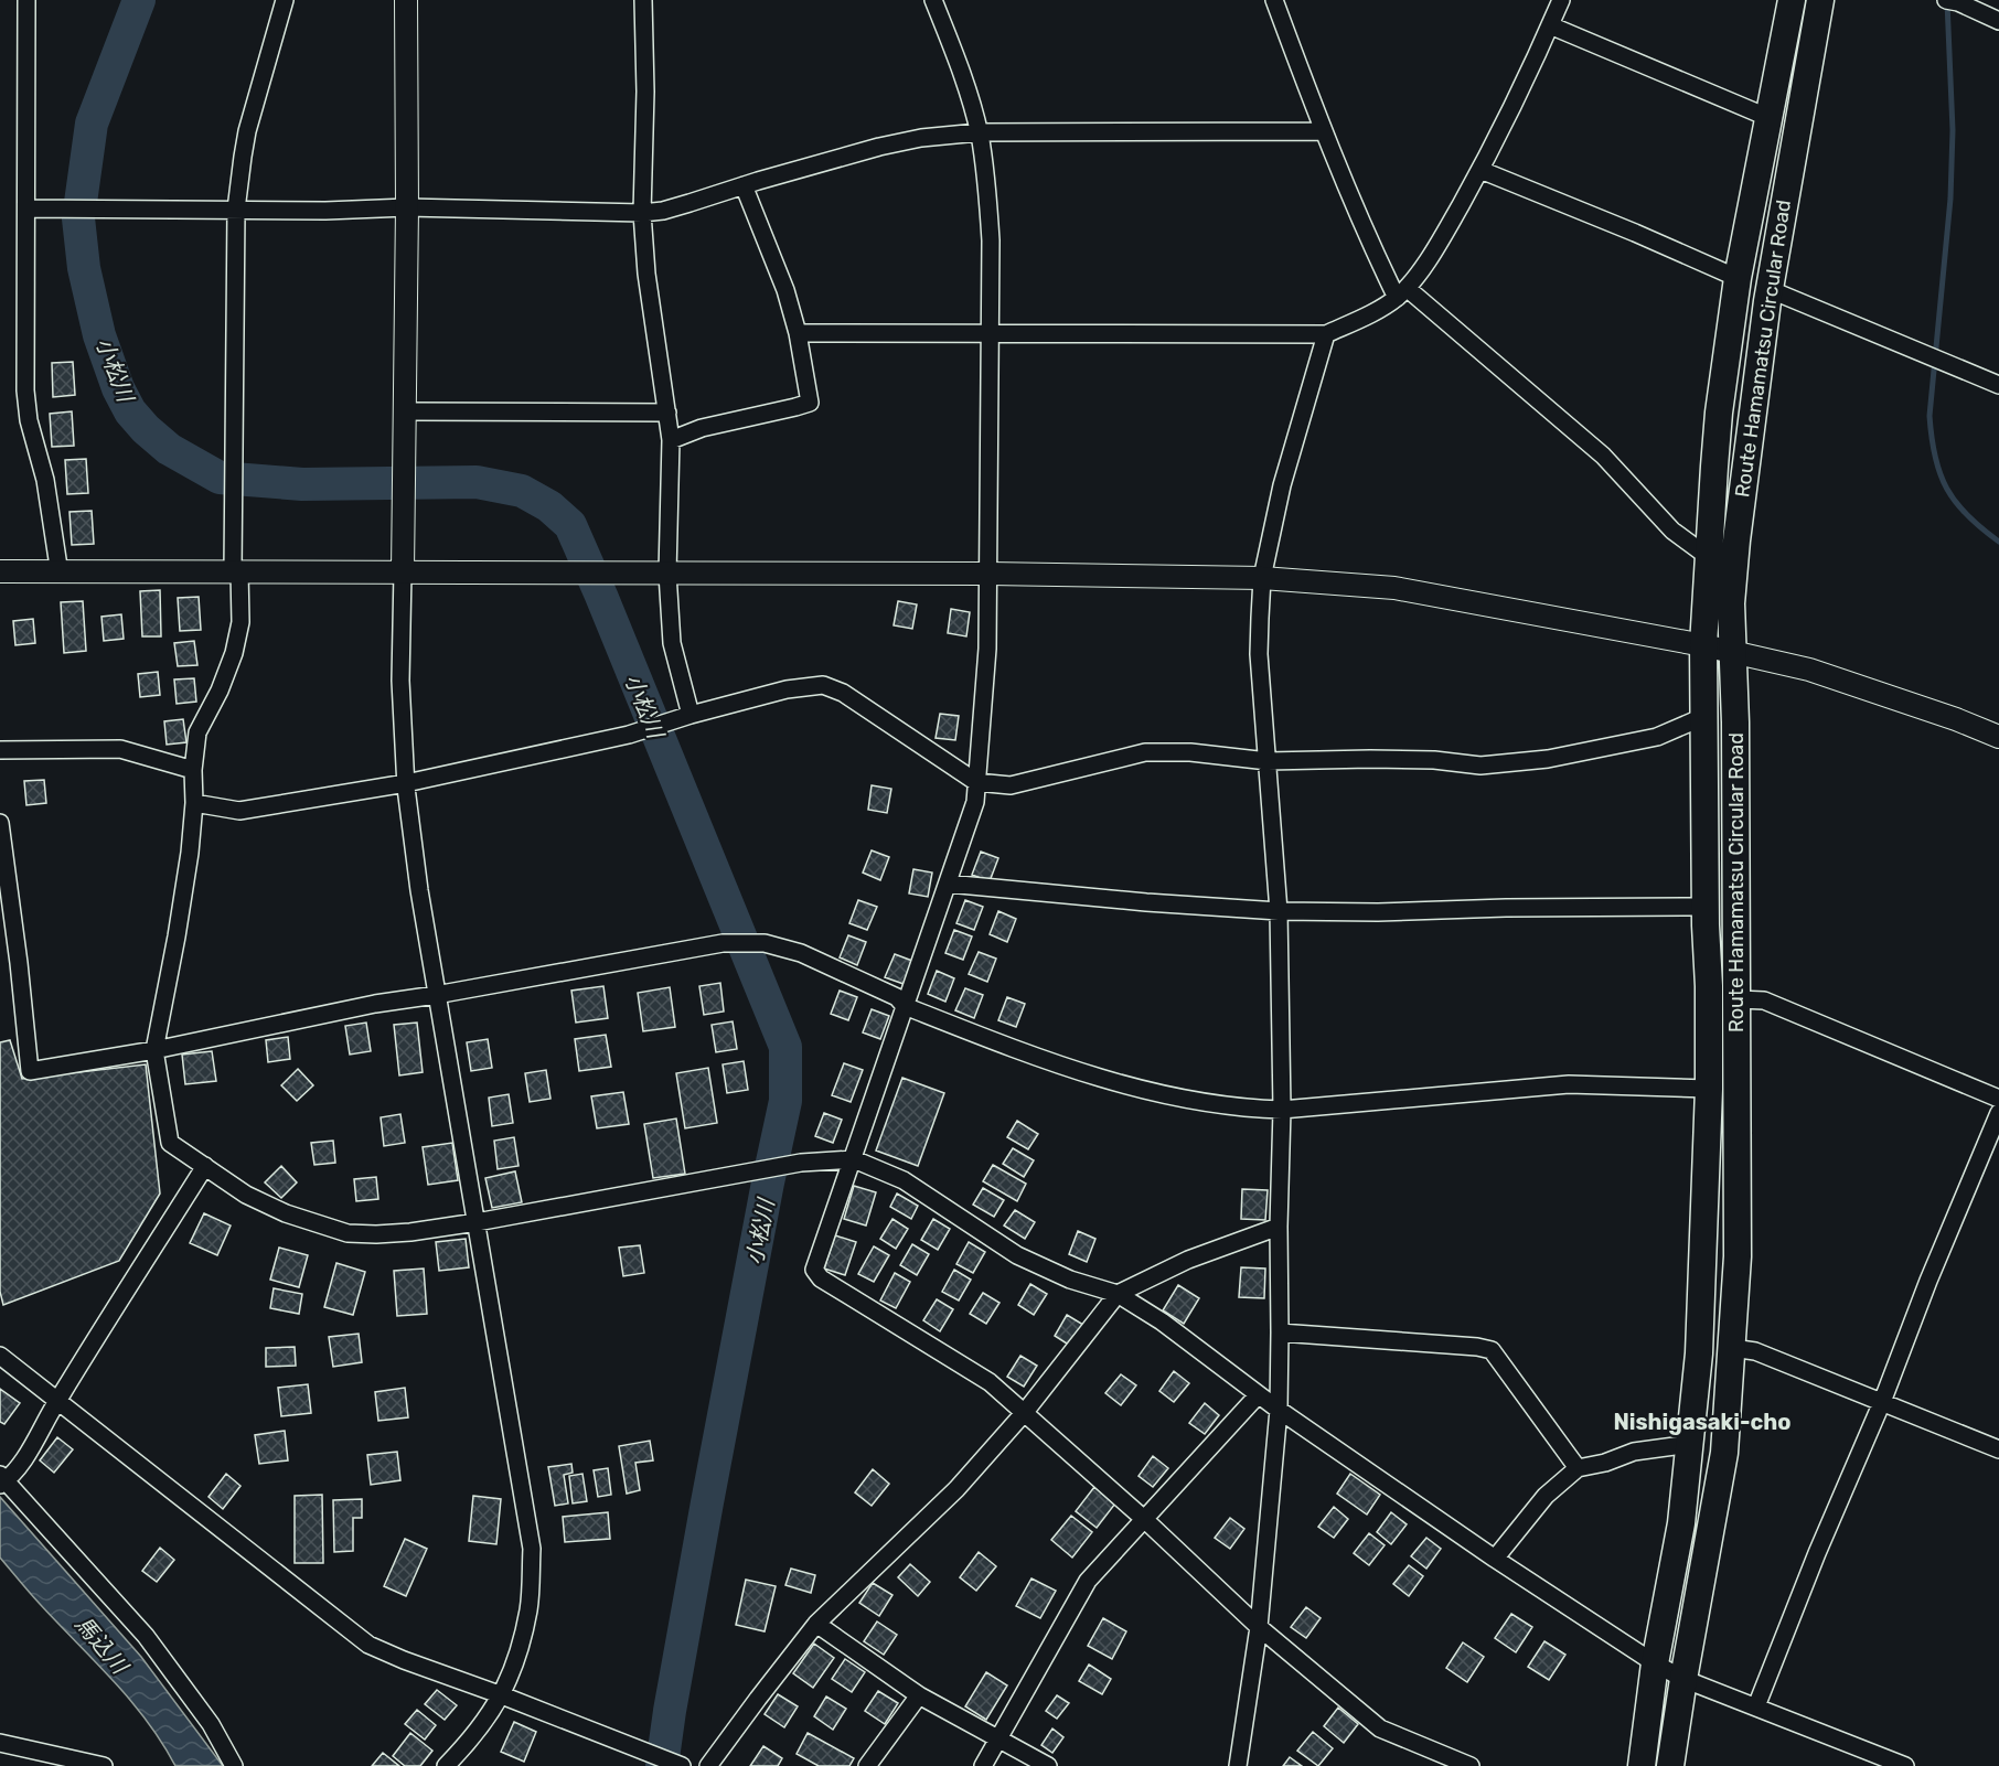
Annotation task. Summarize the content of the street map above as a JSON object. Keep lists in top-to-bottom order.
{
  "streets": {
    "main road": ["Route Hamamatsu Circular Road"]
  },
  "districts": ["Nishigasaki-cho"],
  "water": ["小松川", "馬込川"]
}
